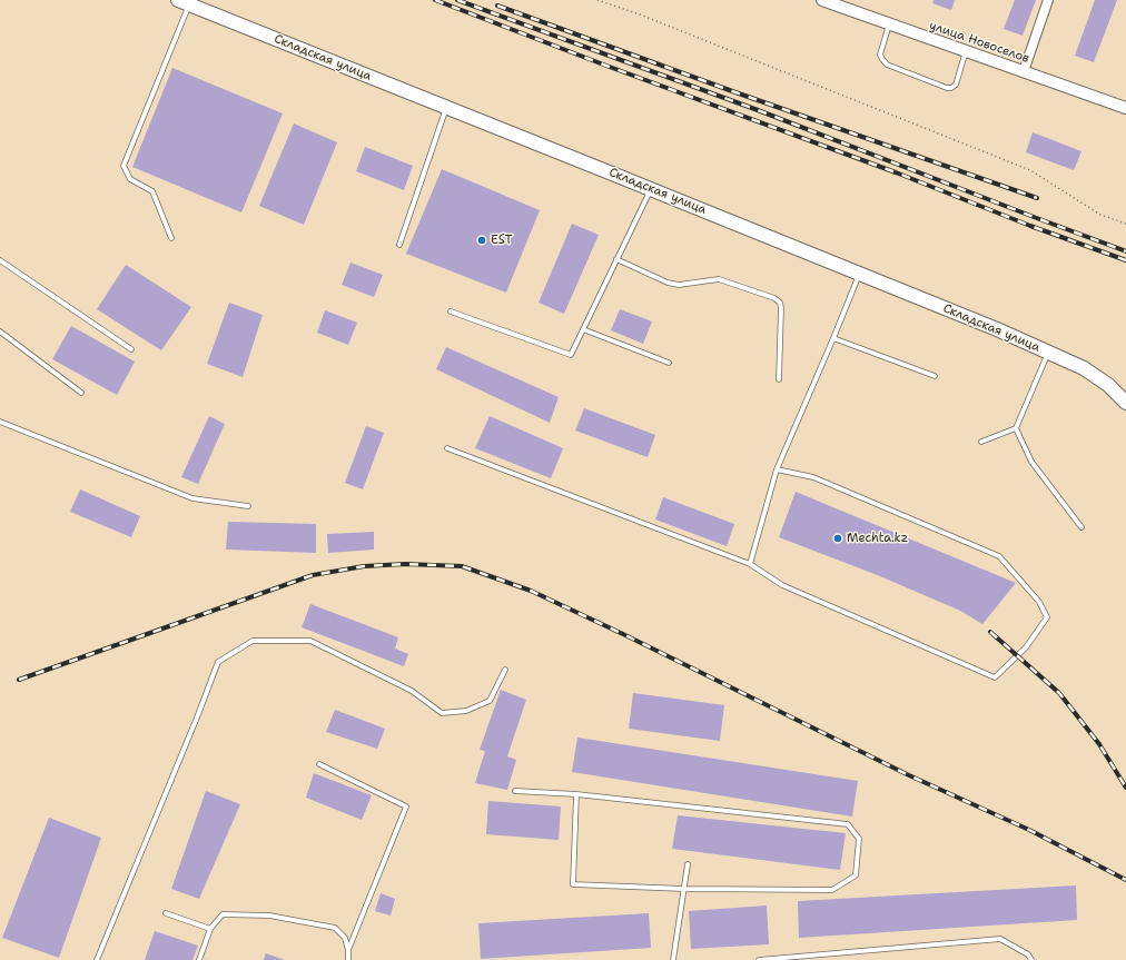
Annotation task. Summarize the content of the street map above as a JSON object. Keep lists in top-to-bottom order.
{
  "streets": {
    "main road": ["Складская улица"],
    "street": ["улица Новоселов"]
  },
  "places": ["EST", "Mechta.kz"]
}
